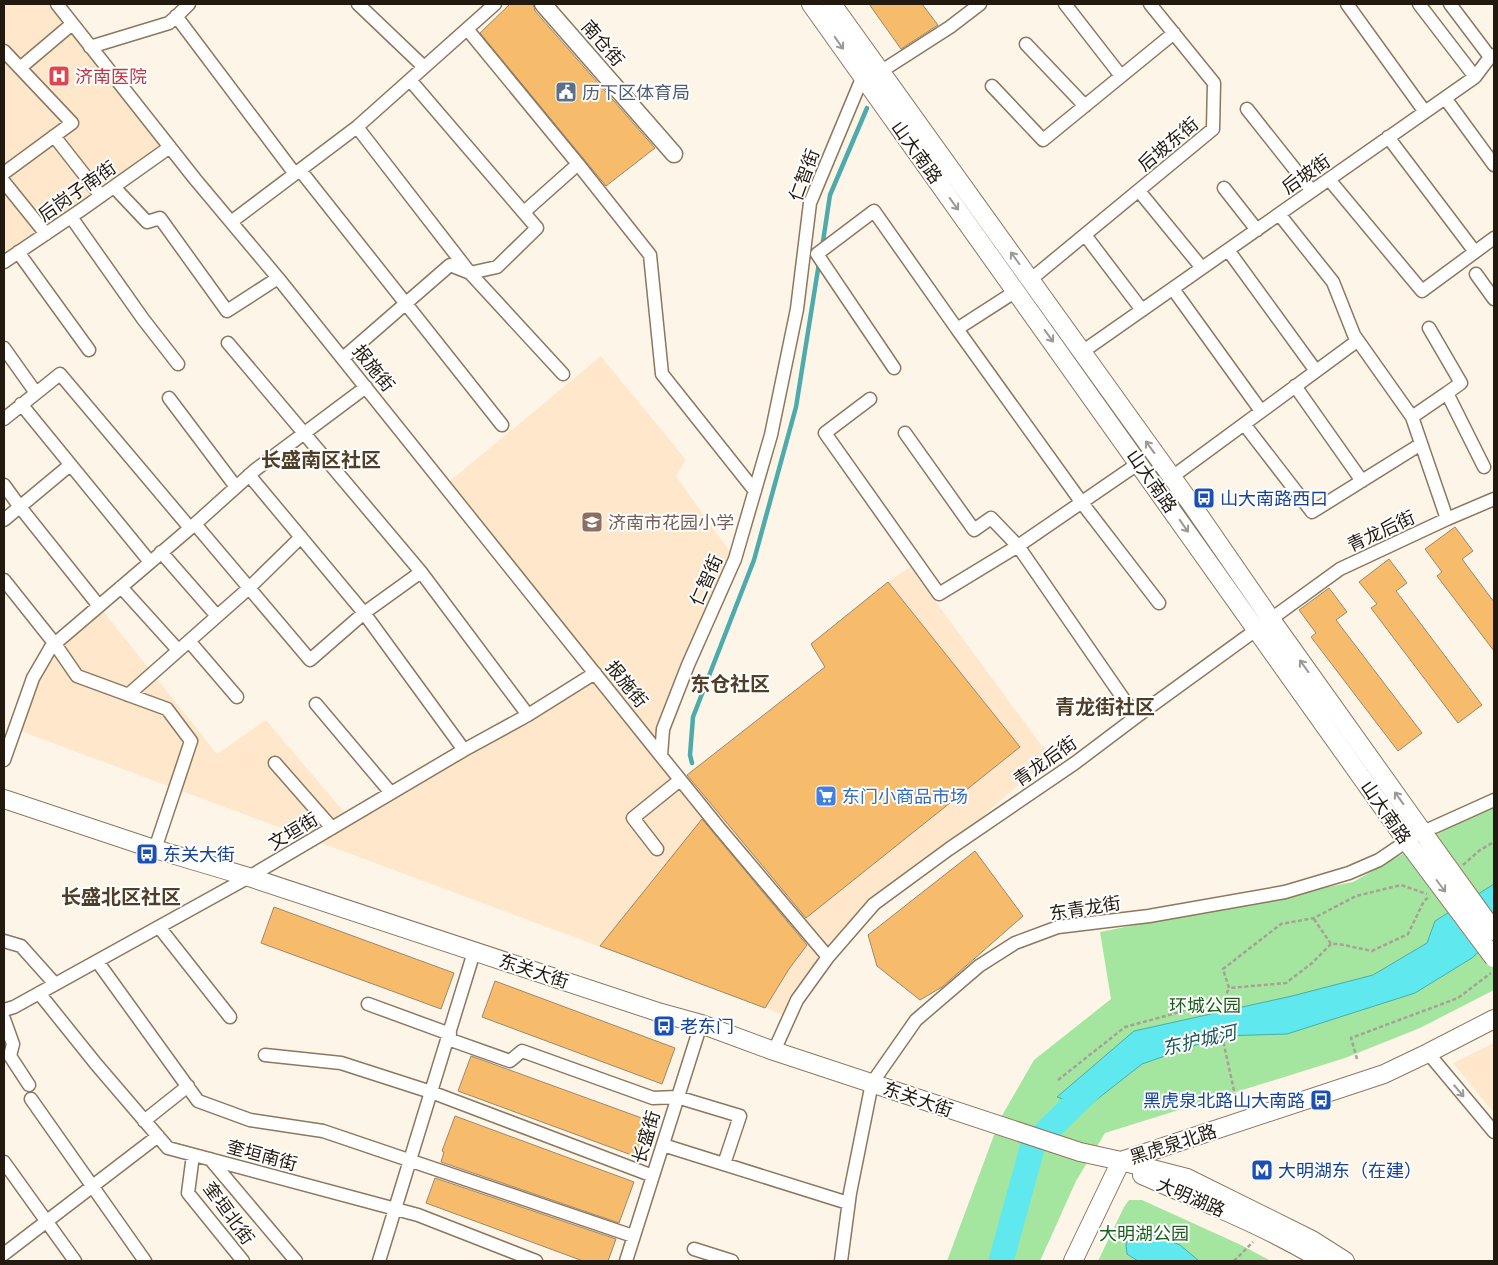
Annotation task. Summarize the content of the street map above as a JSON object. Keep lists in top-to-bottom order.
{
  "streets": {
    "main road": [
      "山大南路",
      "东关大街",
      "黑虎泉北路",
      "大明湖路"
    ],
    "street": [
      "南仓街",
      "后坡东街",
      "后坡街",
      "仁智街",
      "后岗子南街",
      "报施街",
      "青龙后街",
      "文垣街",
      "东青龙街",
      "长盛街",
      "奎垣南街",
      "奎垣北街"
    ]
  },
  "crossings": [
    ["后坡东街", "山大南路"],
    ["山大南路", "后坡街"],
    ["山大南路", "仁智街"],
    ["山大南路", "青龙后街"],
    ["山大南路", "东青龙街"],
    ["仁智街", "报施街"],
    ["后岗子南街", "报施街"],
    ["报施街", "文垣街"],
    ["青龙后街", "东关大街"],
    ["文垣街", "东关大街"],
    ["文垣街", "奎垣南街"],
    ["东青龙街", "东关大街"],
    ["东关大街", "长盛街"],
    ["东关大街", "黑虎泉北路"],
    ["东关大街", "大明湖路"],
    ["黑虎泉北路", "大明湖路"],
    ["奎垣南街", "奎垣北街"]
  ],
  "districts": [
    "长盛南区社区",
    "东仓社区",
    "青龙街社区",
    "长盛北区社区"
  ],
  "water": ["东护城河"],
  "parks": ["环城公园", "大明湖公园"],
  "places": {
    "hospital": ["济南医院"],
    "public building": ["历下区体育局"],
    "bus stop": [
      "山大南路西口",
      "东关大街",
      "老东门",
      "黑虎泉北路山大南路"
    ],
    "school or university": ["济南市花园小学"],
    "supermarket": ["东门小商品市场"],
    "metro station": ["大明湖东（在建）"]
  }
}
